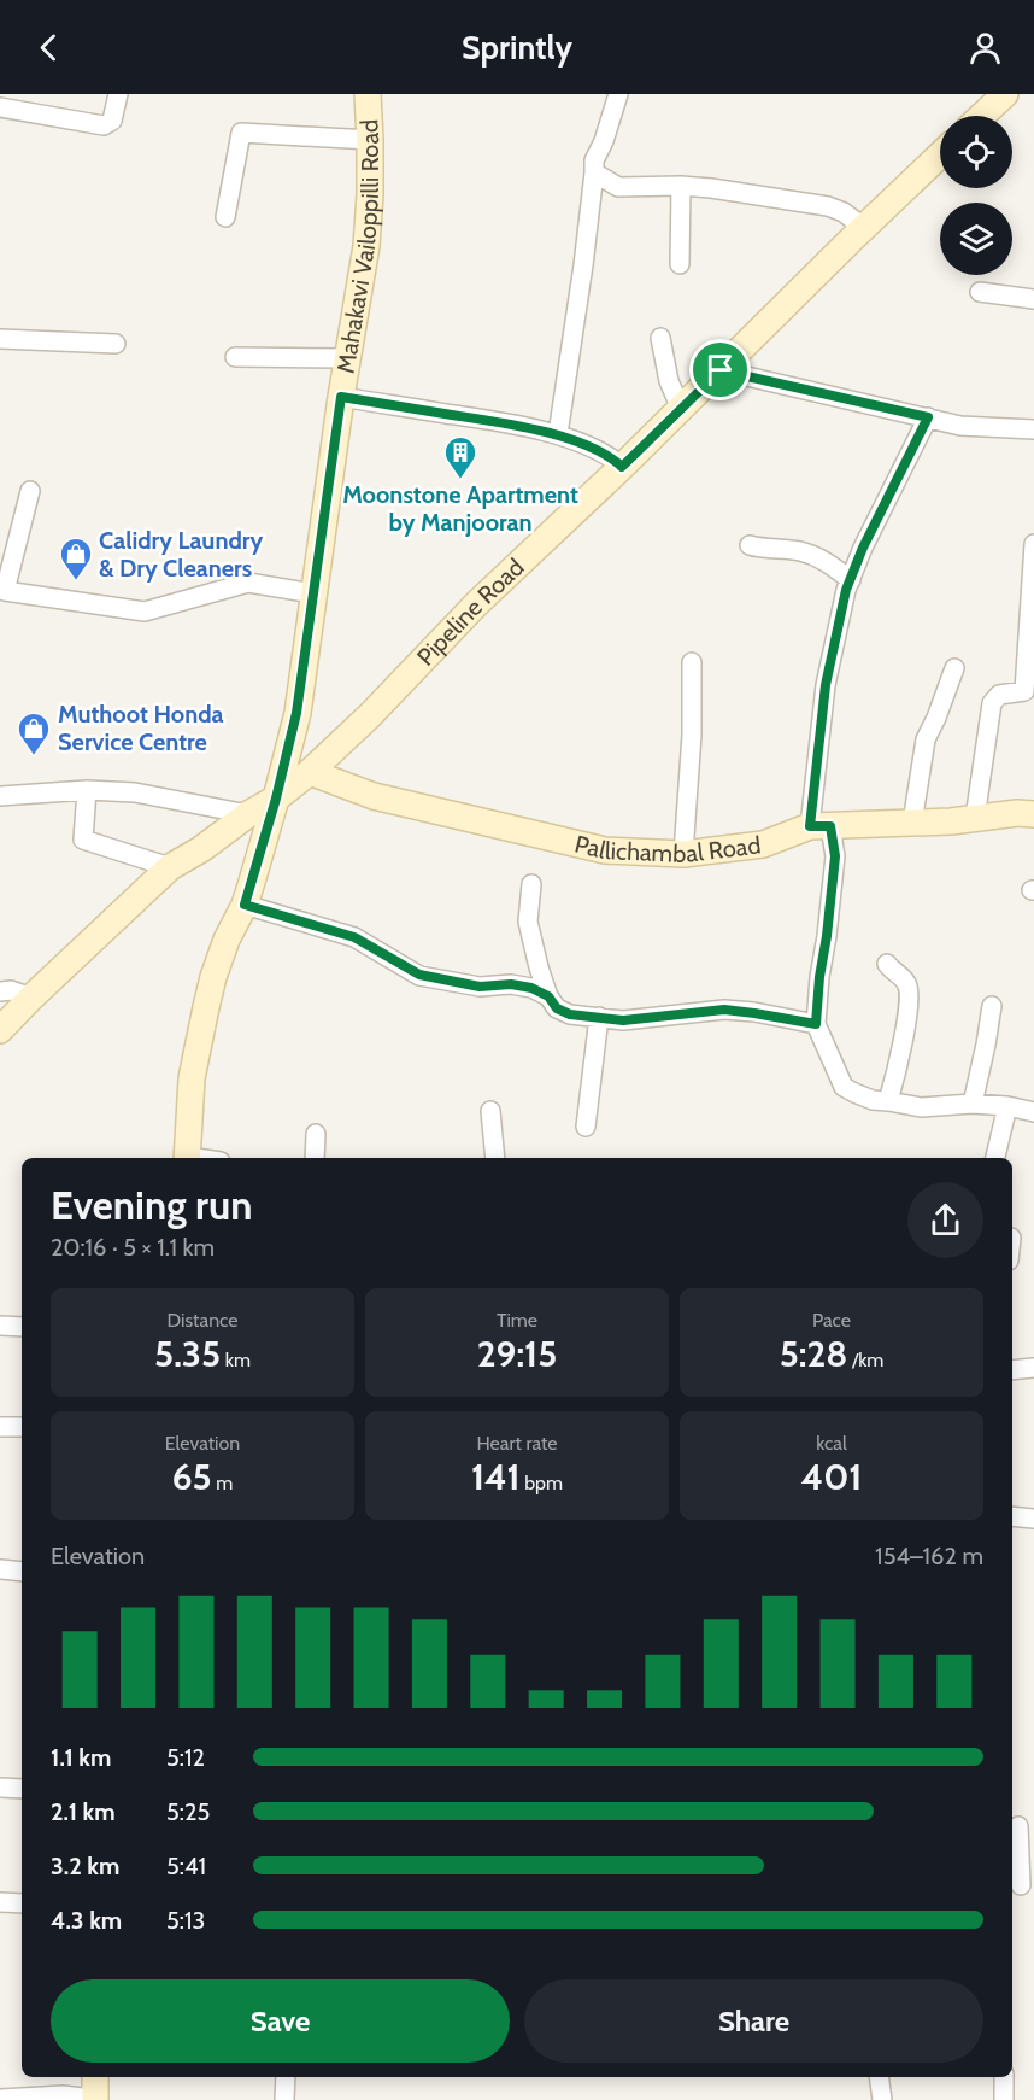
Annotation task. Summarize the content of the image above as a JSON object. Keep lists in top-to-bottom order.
{
  "streets": {
    "street": ["Mahakavi Vailoppilli Road", "Pipeline Road", "Pallichambal Road"]
  },
  "crossings": [
    ["Mahakavi Vailoppilli Road", "Pipeline Road"],
    ["Pipeline Road", "Pallichambal Road"]
  ],
  "places": {
    "building": ["Moonstone Apartment by Manjooran"],
    "shop": ["Calidry Laundry & Dry Cleaners", "Muthoot Honda Service Centre"]
  },
  "page": {
    "header": "Sprintly",
    "heading": ["Evening run", "20:16 · 5 × 1.1 km"],
    "stats": [
      ["Distance", "5.35 km"],
      ["Time", "29:15"],
      ["Pace", "5:28 /km"],
      ["Elevation", "65 m"],
      ["Heart rate", "141 bpm"],
      ["kcal", "401"]
    ],
    "chart": ["Elevation", "154–162 m"],
    "list": [
      {
        "name": "1.1 km",
        "note": "5:12"
      },
      {
        "name": "2.1 km",
        "note": "5:25"
      },
      {
        "name": "3.2 km",
        "note": "5:41"
      },
      {
        "name": "4.3 km",
        "note": "5:13"
      }
    ],
    "buttons": ["Save", "Share"]
  }
}
